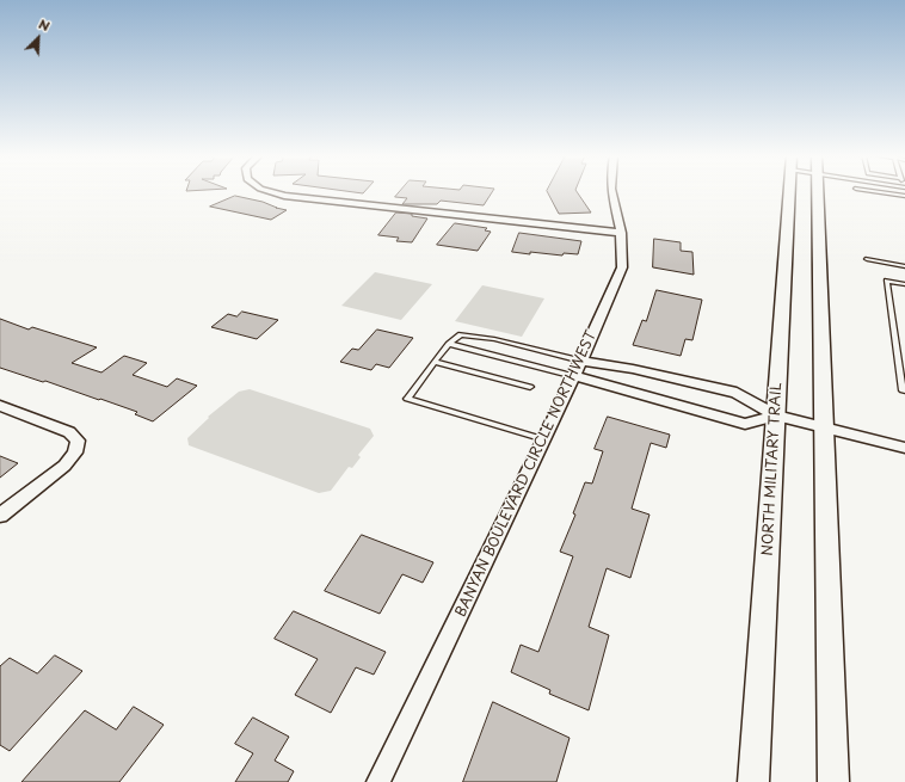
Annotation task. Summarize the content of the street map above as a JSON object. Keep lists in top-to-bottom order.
{
  "streets": {
    "main road": ["NORTH MILITARY TRAIL"],
    "street": ["BANYAN BOULEVARD CIRCLE NORTHWEST"]
  },
  "north": "top right"
}
